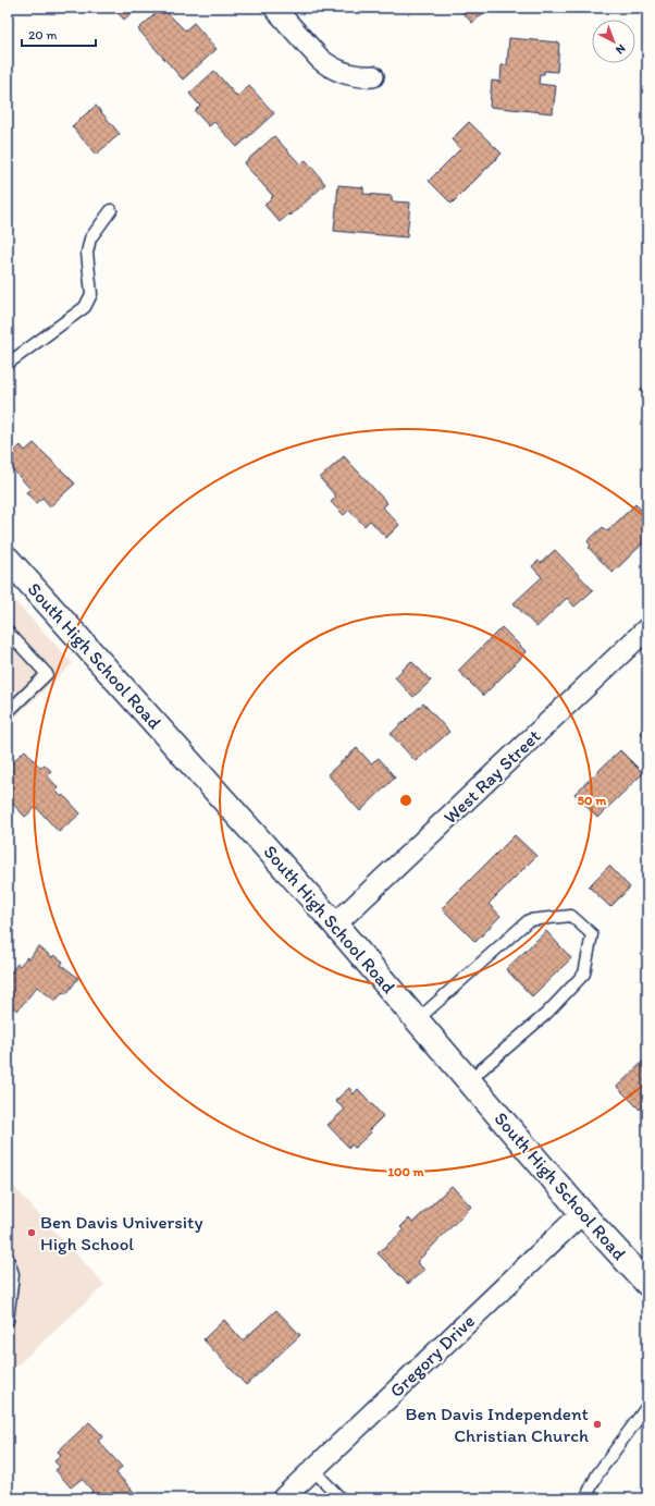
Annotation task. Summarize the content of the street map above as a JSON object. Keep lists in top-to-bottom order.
{
  "streets": {
    "street": ["South High School Road", "West Ray Street", "Gregory Drive"]
  },
  "crossings": [
    ["South High School Road", "West Ray Street"],
    ["South High School Road", "Gregory Drive"]
  ],
  "places": ["Ben Davis University High School", "Ben Davis Independent Christian Church"],
  "scale_bar": "20 m",
  "north": "bottom right",
  "rings": ["50 m", "100 m"]
}
